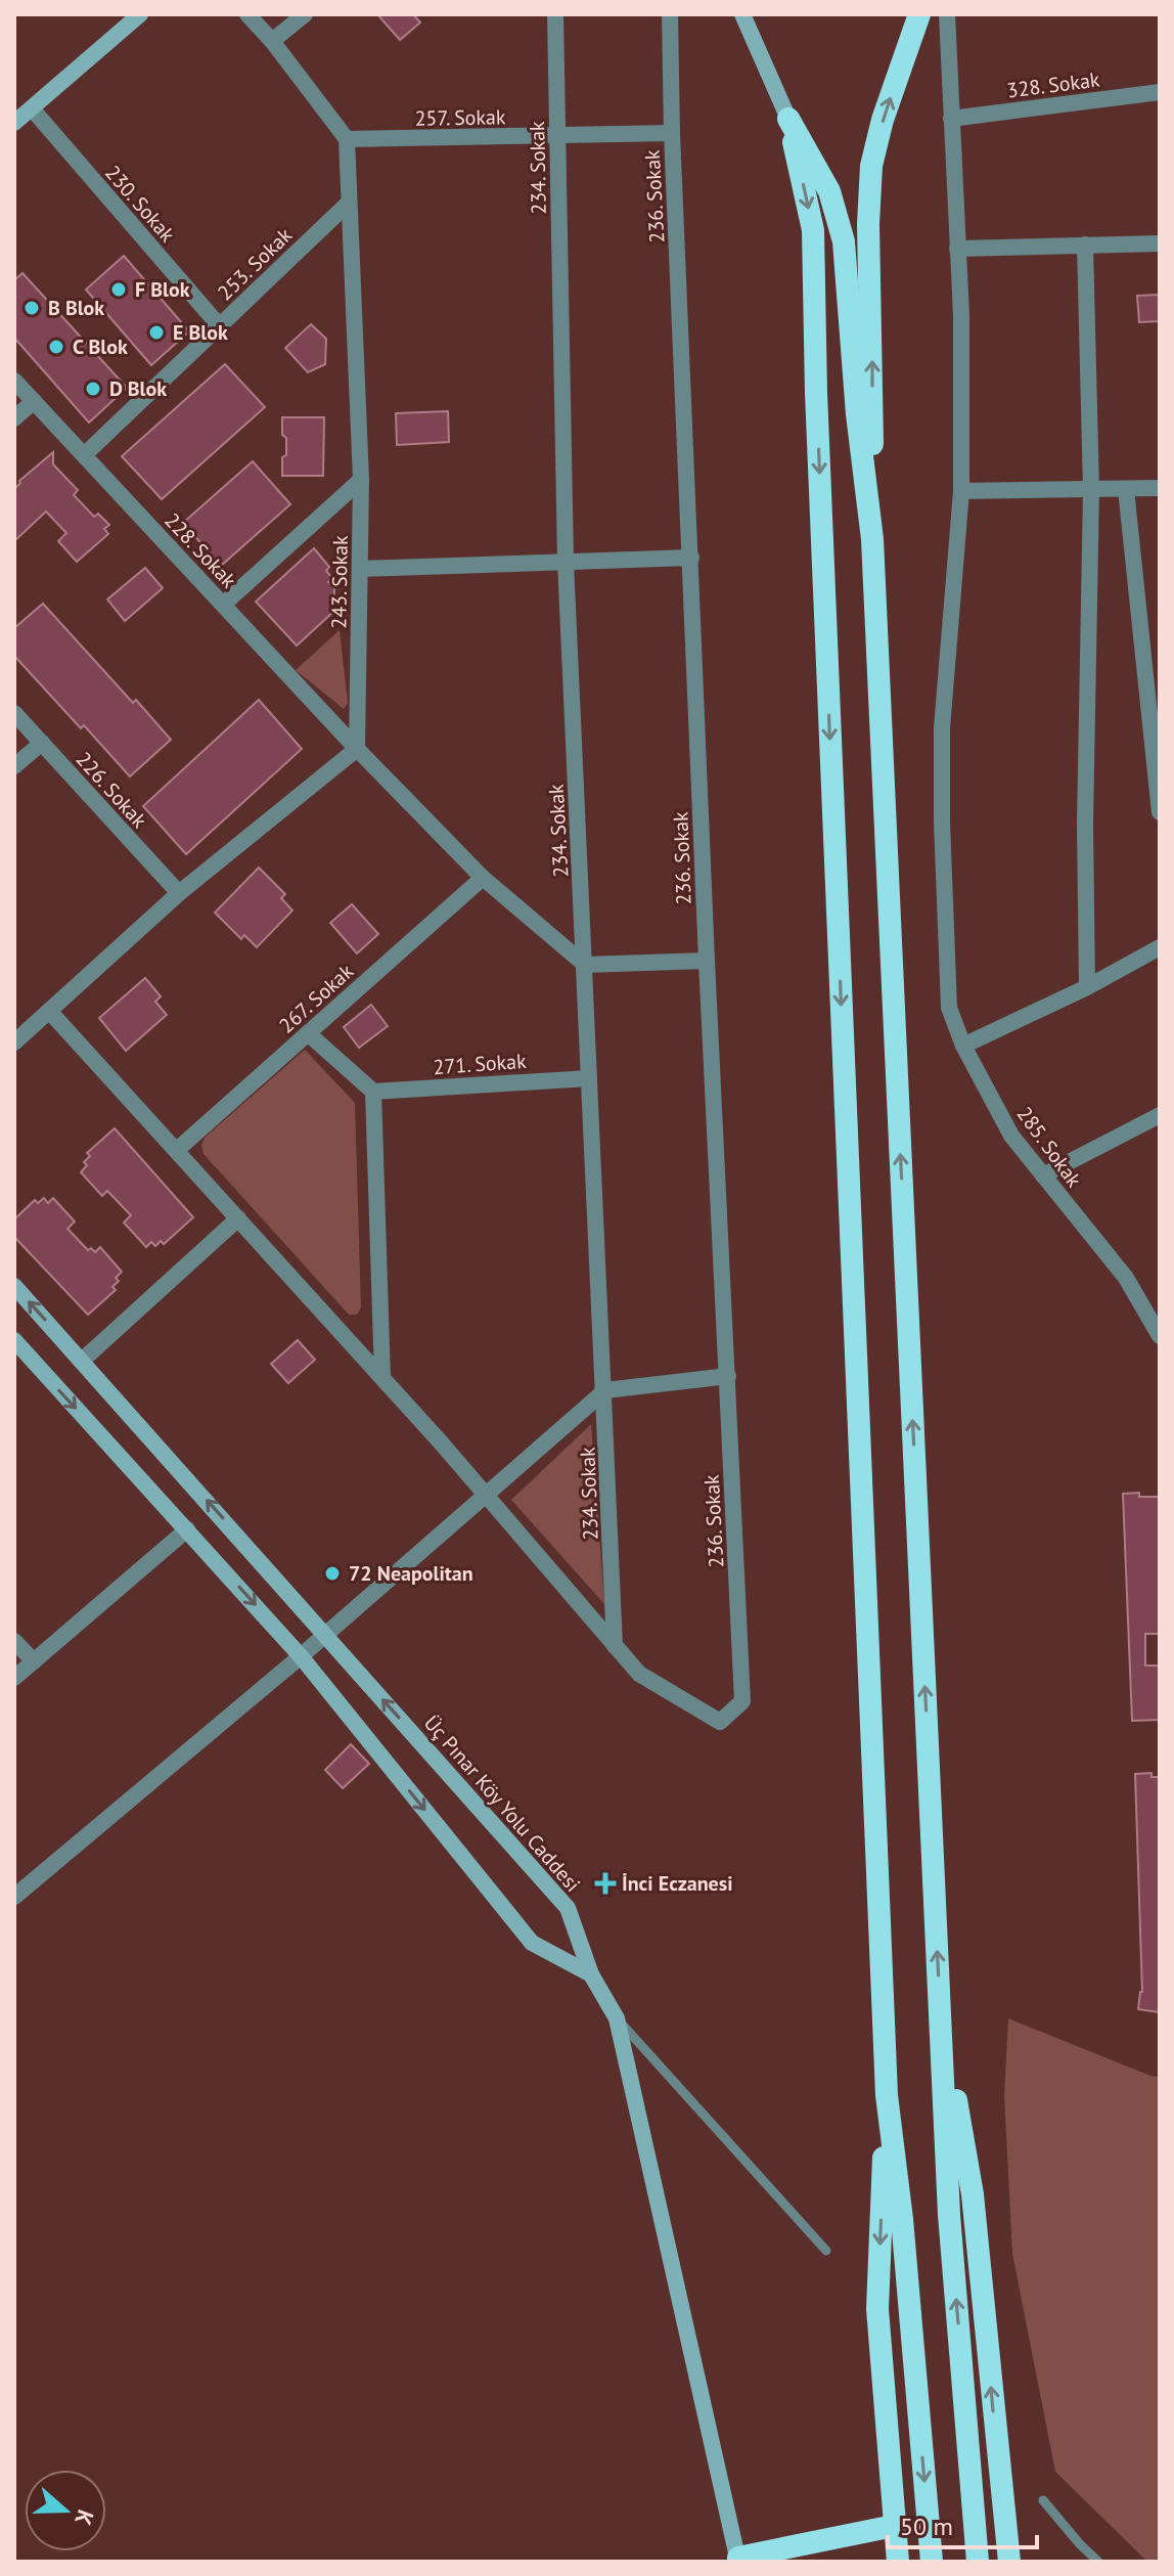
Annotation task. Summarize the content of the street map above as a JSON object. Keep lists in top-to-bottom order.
{
  "streets": {
    "main road": ["Üç Pınar Köy Yolu Caddesi"],
    "street": [
      "328. Sokak",
      "257. Sokak",
      "234. Sokak",
      "236. Sokak",
      "230. Sokak",
      "253. Sokak",
      "228. Sokak",
      "243. Sokak",
      "226. Sokak",
      "267. Sokak",
      "271. Sokak",
      "285. Sokak"
    ]
  },
  "crossings": [
    ["328. Sokak", "285. Sokak"],
    ["257. Sokak", "234. Sokak"],
    ["257. Sokak", "236. Sokak"],
    ["257. Sokak", "243. Sokak"],
    ["234. Sokak", "236. Sokak"],
    ["234. Sokak", "271. Sokak"],
    ["230. Sokak", "253. Sokak"],
    ["253. Sokak", "228. Sokak"],
    ["253. Sokak", "243. Sokak"],
    ["228. Sokak", "243. Sokak"]
  ],
  "places": {
    "other": [
      "F Blok",
      "B Blok",
      "E Blok",
      "C Blok",
      "D Blok",
      "72 Neapolitan"
    ],
    "health": ["İnci Eczanesi"]
  },
  "scale_bar": "50 m",
  "north": "right"
}
